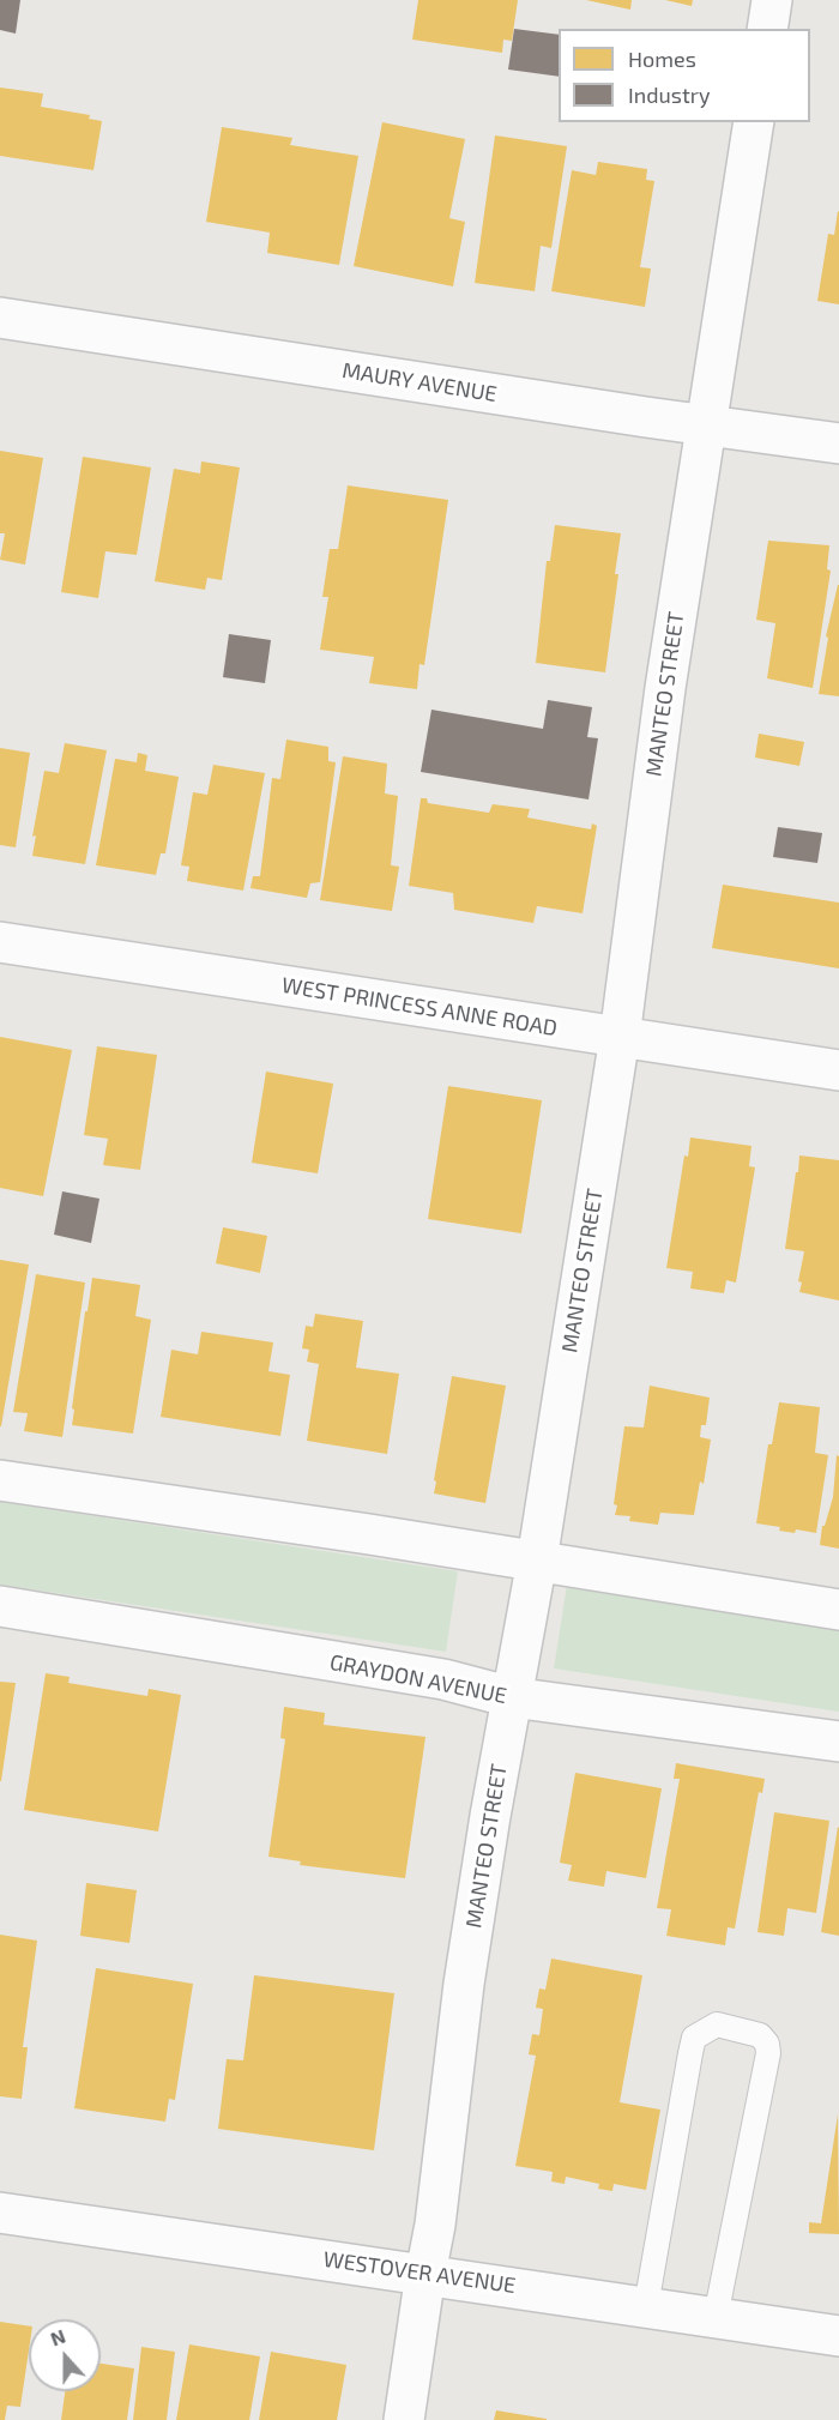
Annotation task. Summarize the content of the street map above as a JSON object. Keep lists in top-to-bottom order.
{
  "streets": {
    "street": [
      "MAURY AVENUE",
      "MANTEO STREET",
      "WEST PRINCESS ANNE ROAD",
      "GRAYDON AVENUE",
      "WESTOVER AVENUE"
    ]
  },
  "crossings": [
    ["MAURY AVENUE", "MANTEO STREET"],
    ["MANTEO STREET", "WEST PRINCESS ANNE ROAD"],
    ["MANTEO STREET", "GRAYDON AVENUE"],
    ["MANTEO STREET", "WESTOVER AVENUE"]
  ],
  "legend": ["Homes", "Industry"],
  "north": "top"
}
